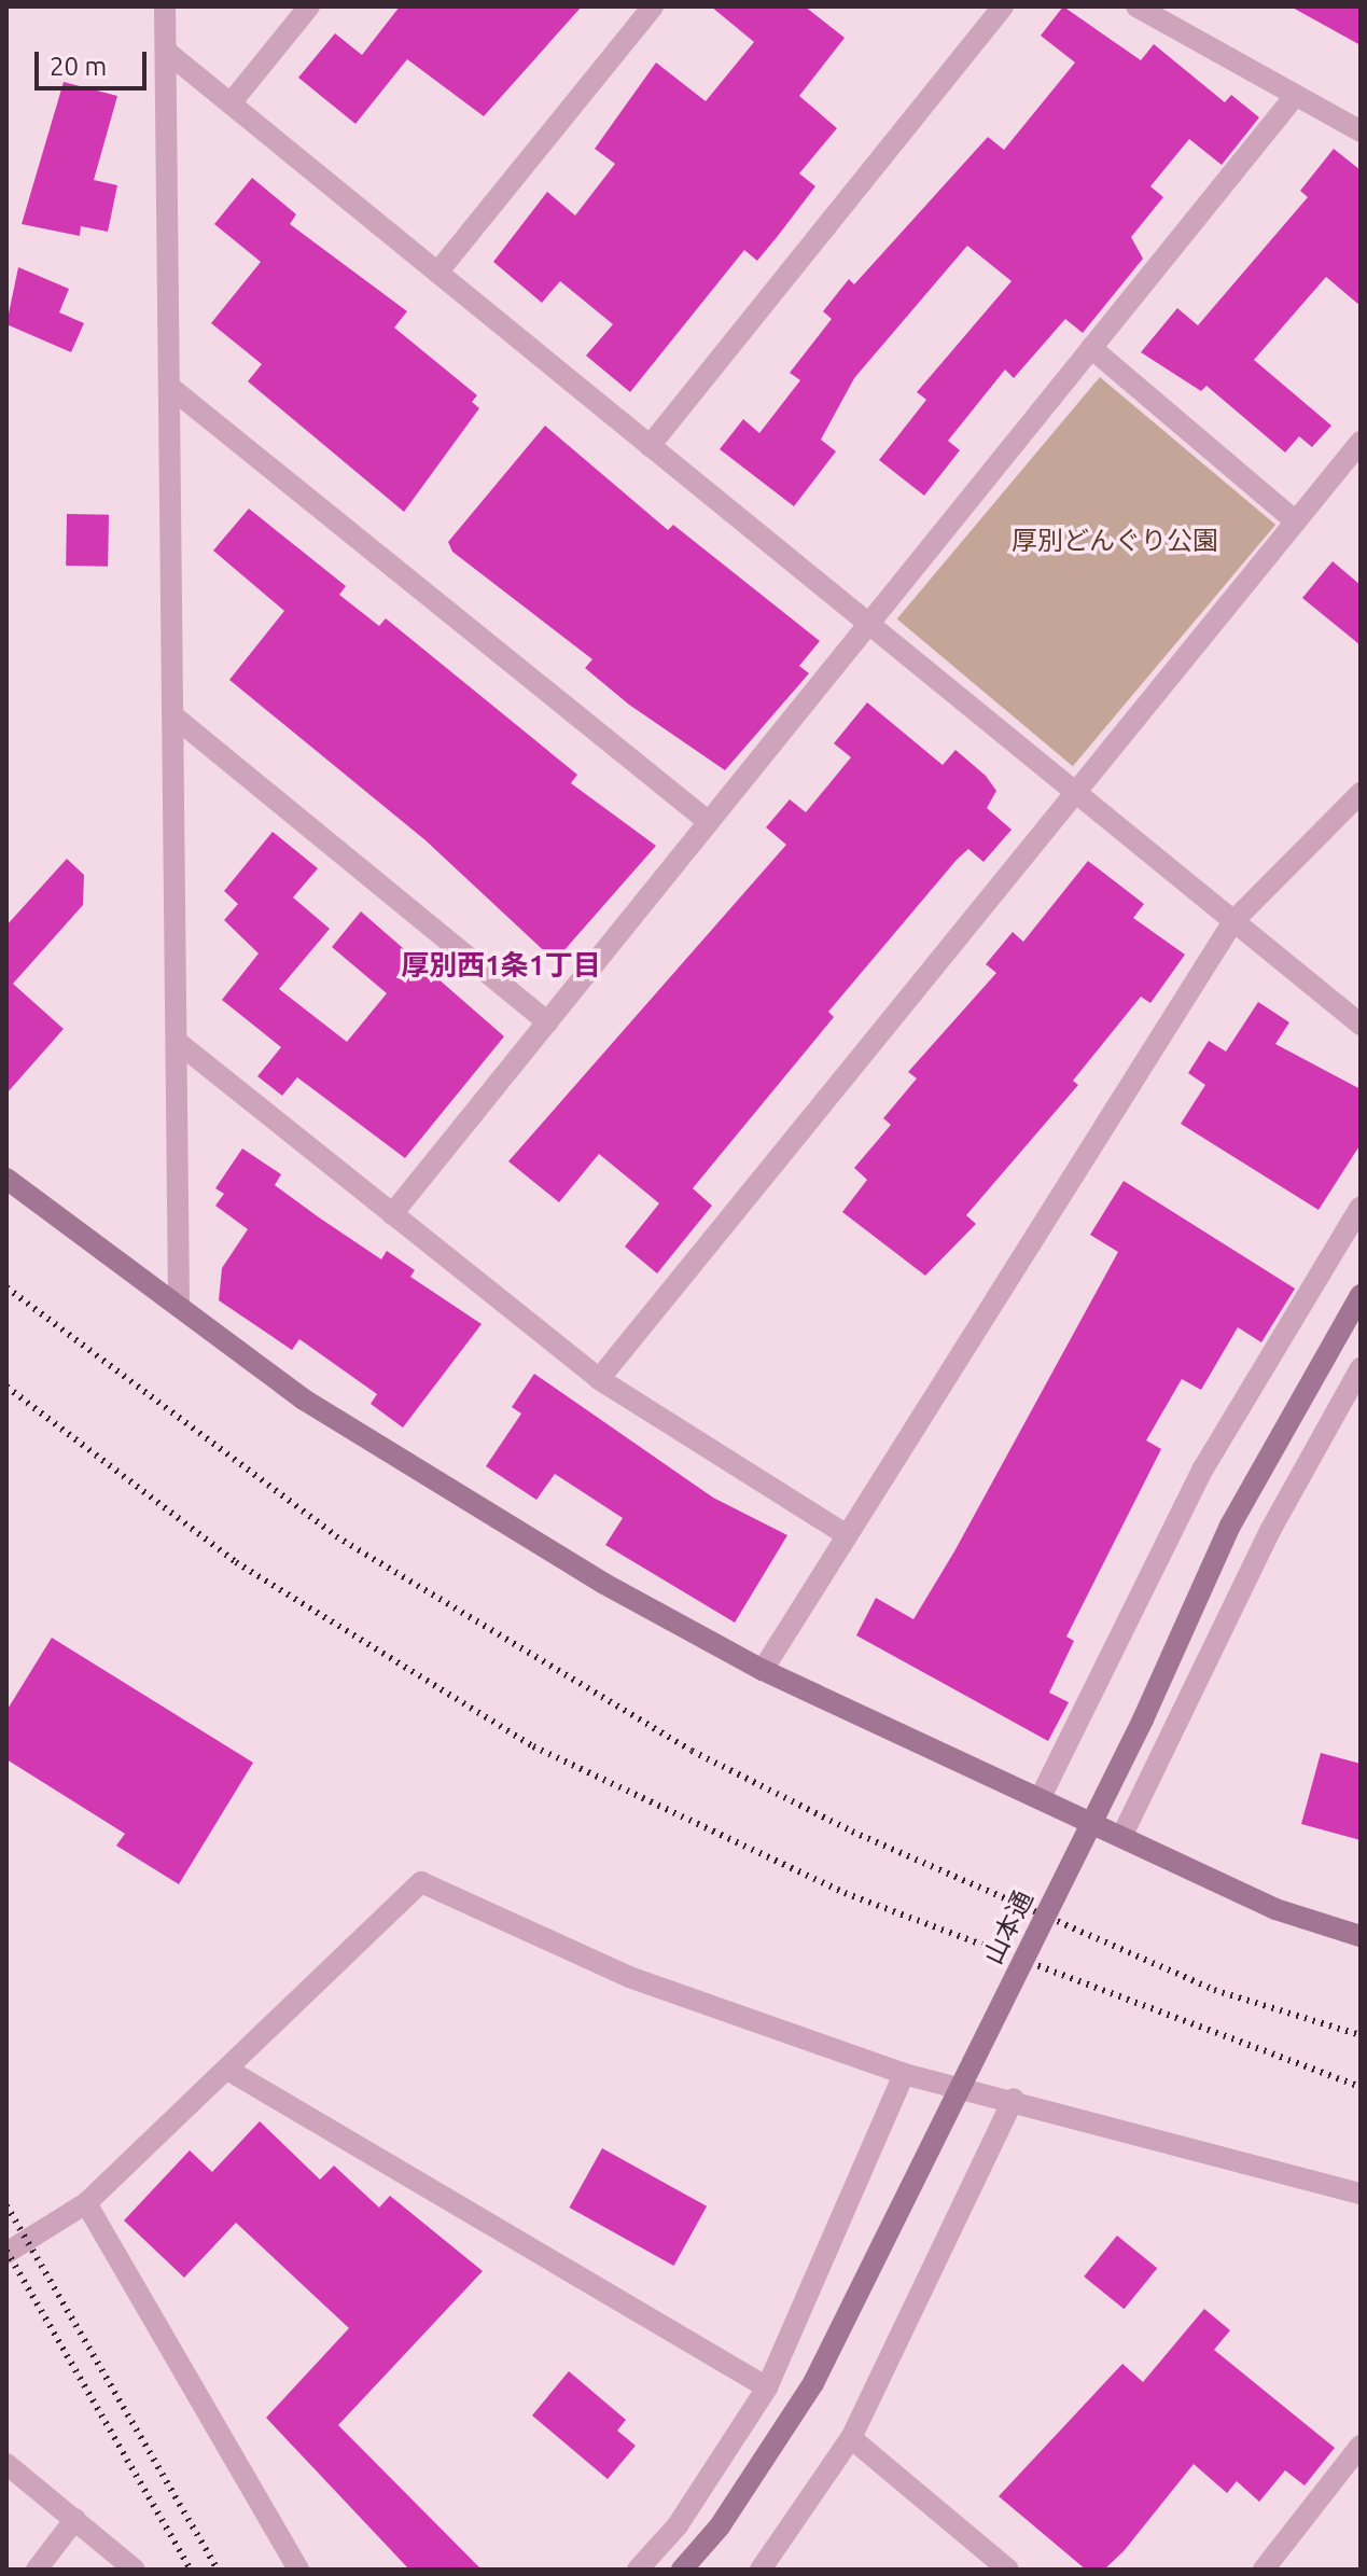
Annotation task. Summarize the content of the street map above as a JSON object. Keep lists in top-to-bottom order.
{
  "streets": {
    "street": ["山本通"]
  },
  "districts": ["厚別西1条1丁目"],
  "parks": ["厚別どんぐり公園"],
  "scale_bar": "20 m"
}
